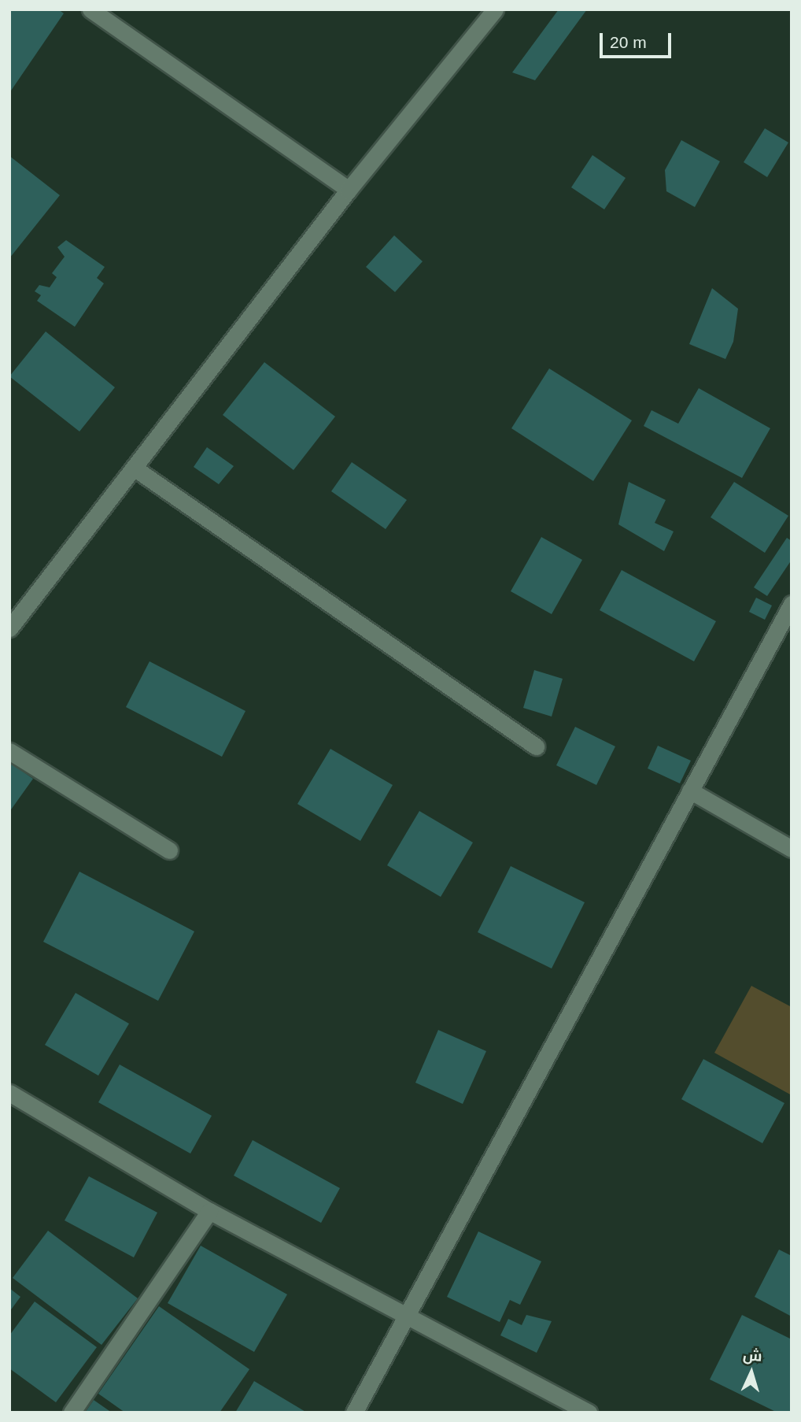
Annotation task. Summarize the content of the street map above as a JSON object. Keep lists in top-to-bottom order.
{
  "scale_bar": "20 m",
  "north": "top"
}
